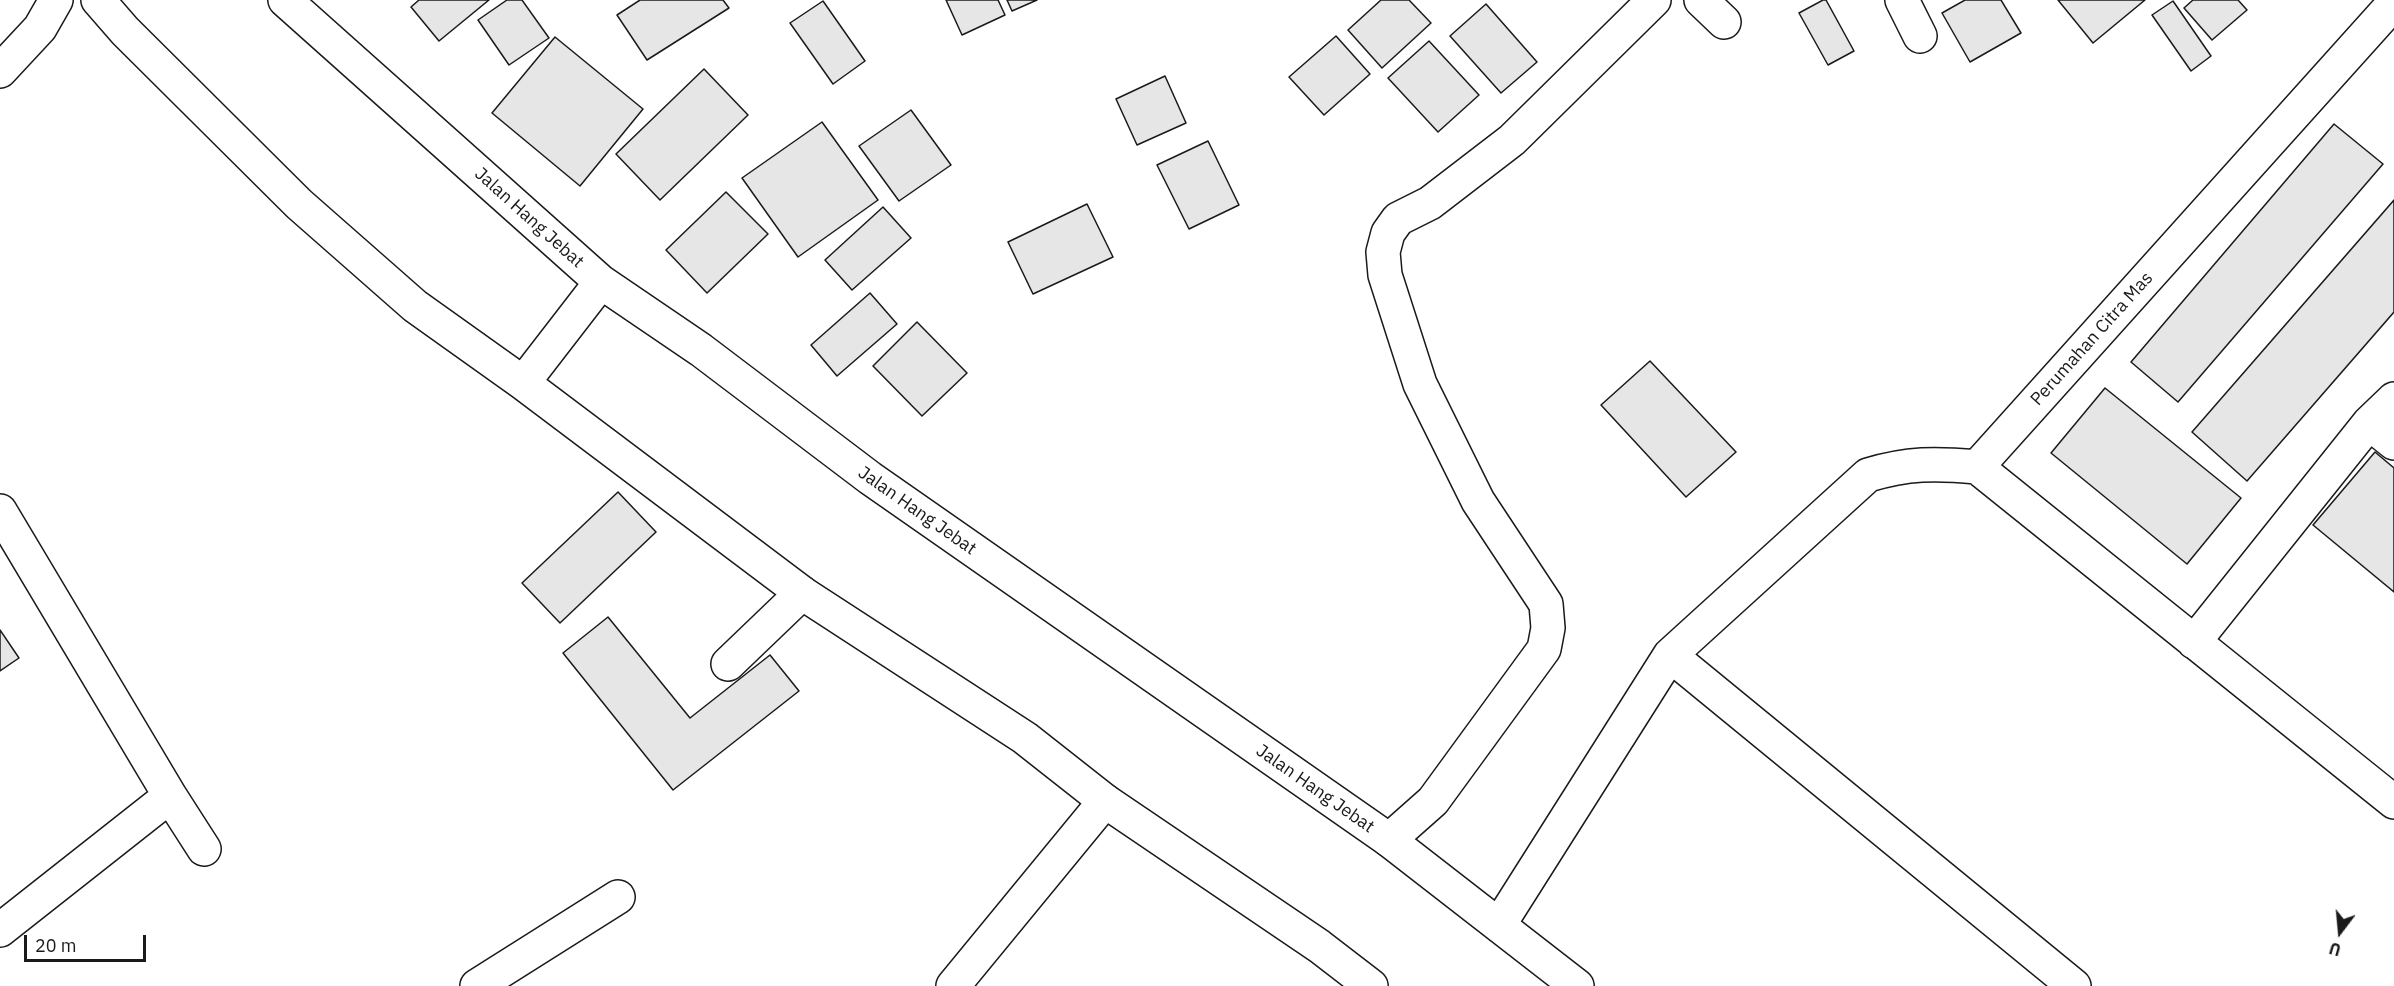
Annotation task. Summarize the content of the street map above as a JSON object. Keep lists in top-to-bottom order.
{
  "streets": {
    "main road": ["Jalan Hang Jebat", "Perumahan Citra Mas"]
  },
  "scale_bar": "20 m",
  "north": "bottom"
}
